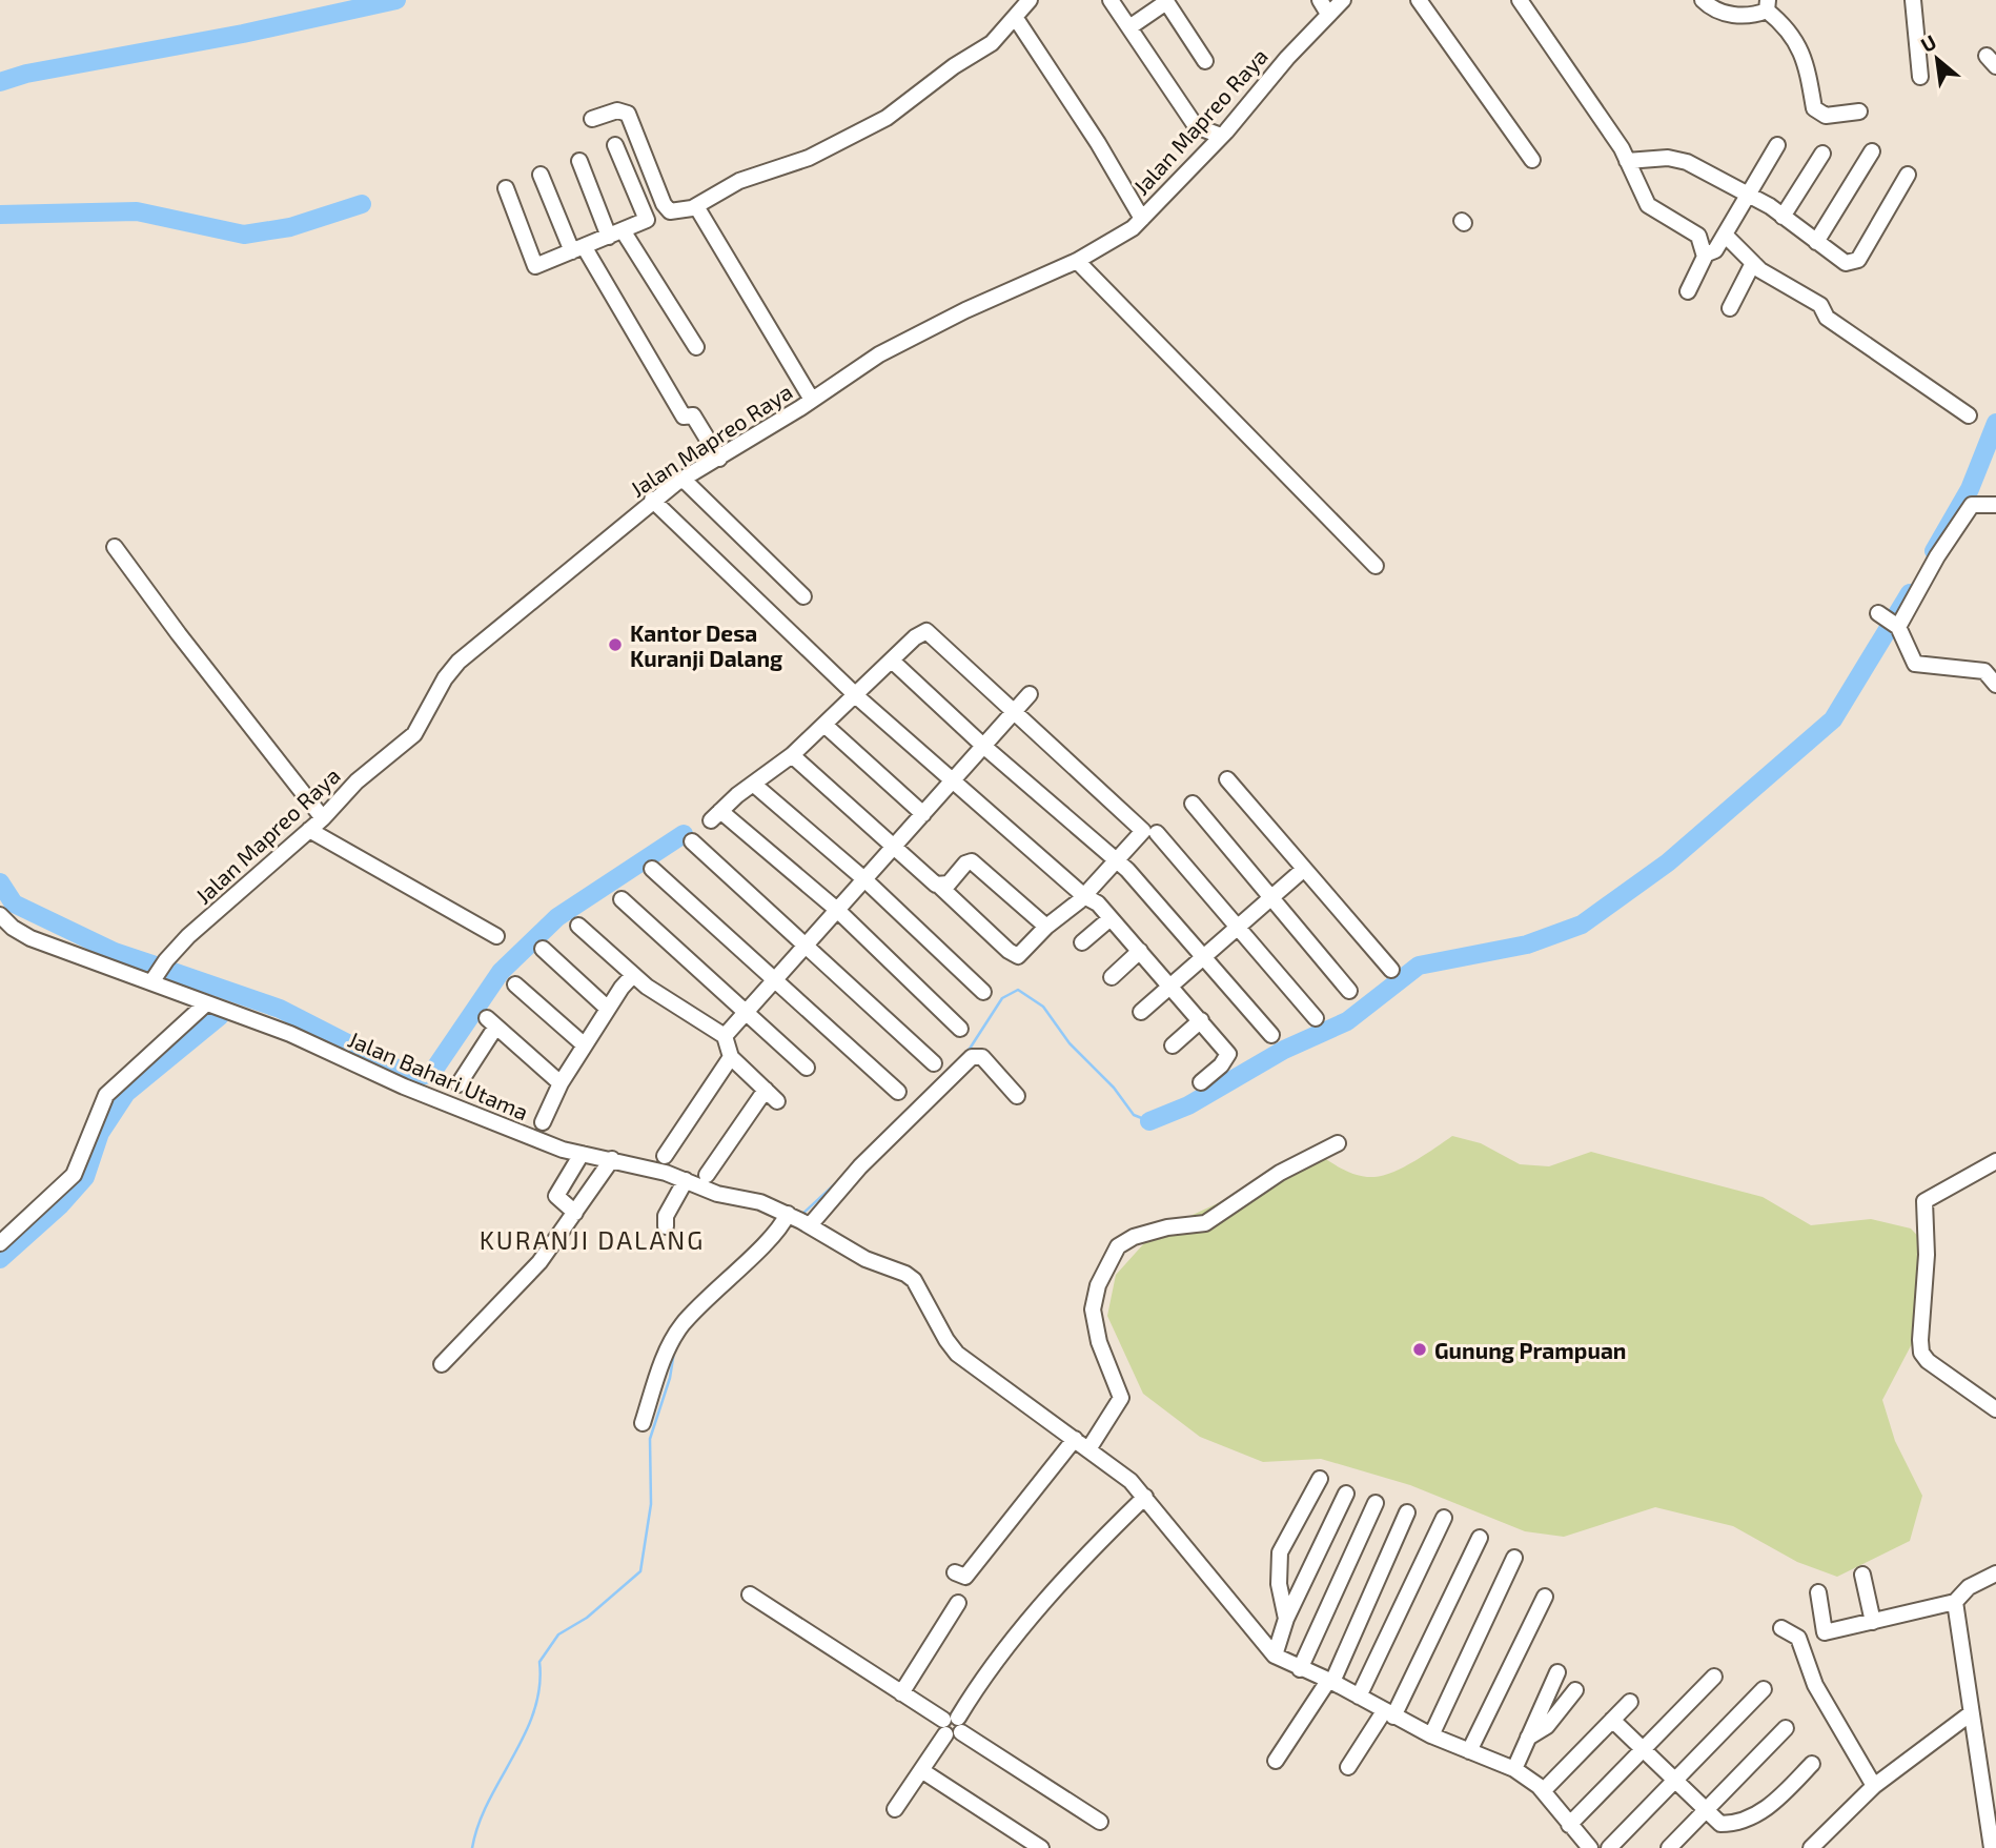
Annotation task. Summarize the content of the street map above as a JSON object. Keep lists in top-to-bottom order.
{
  "streets": {
    "street": ["Jalan Mapreo Raya", "Jalan Bahari Utama"]
  },
  "crossings": [
    ["Jalan Mapreo Raya", "Jalan Bahari Utama"]
  ],
  "districts": ["KURANJI DALANG"],
  "places": ["Kantor Desa Kuranji Dalang", "Gunung Prampuan"],
  "north": "top left"
}
